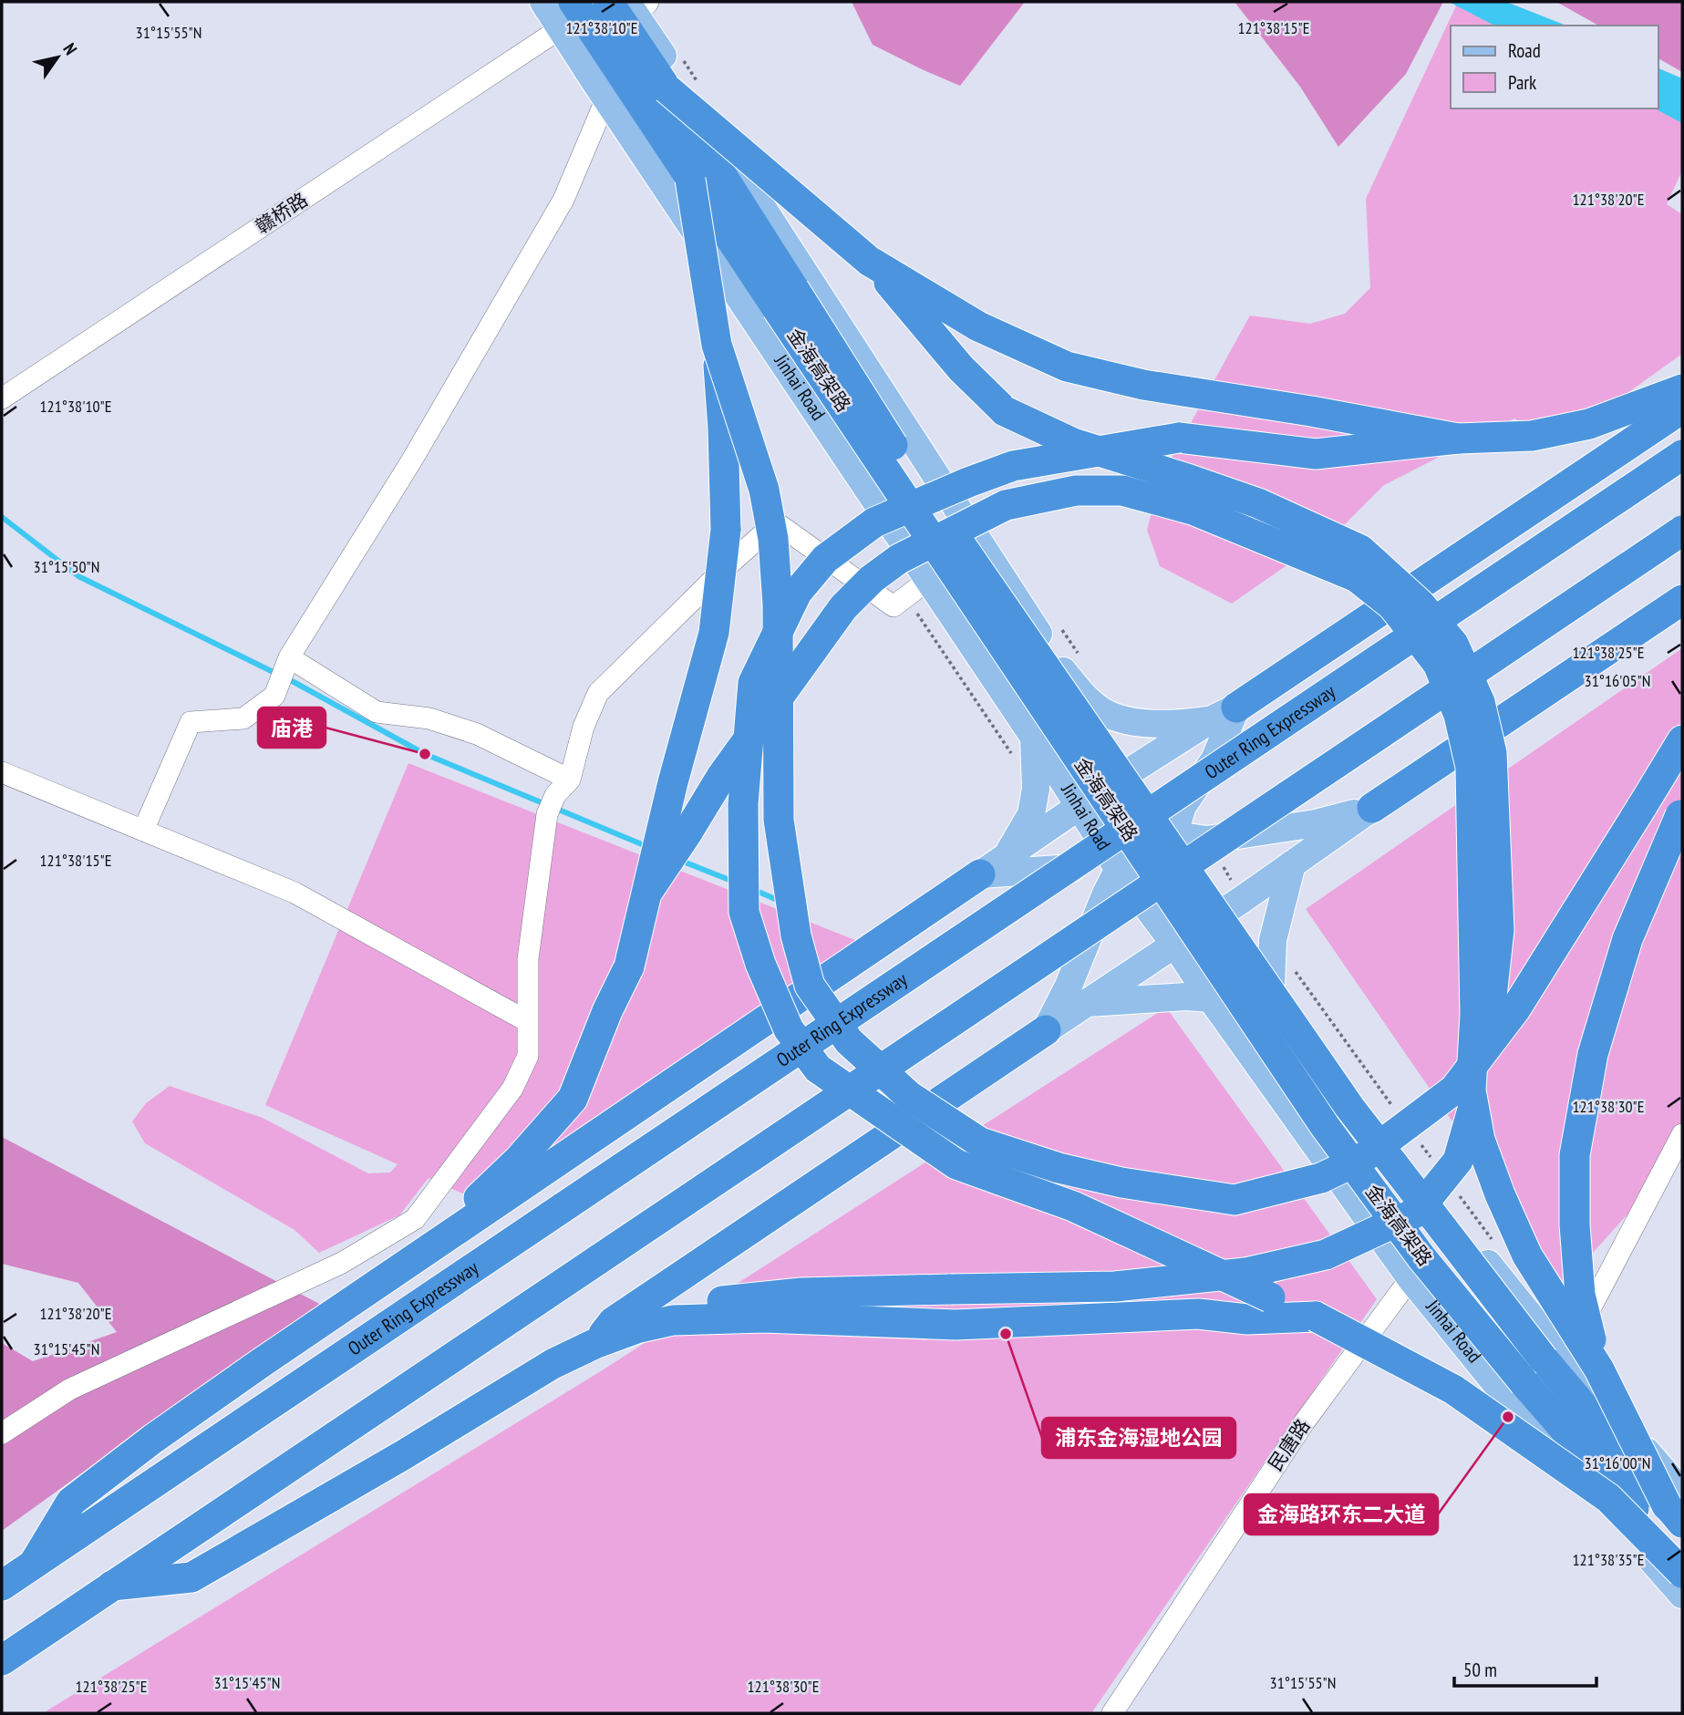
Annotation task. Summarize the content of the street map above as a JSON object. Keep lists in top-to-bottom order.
{
  "streets": {
    "highway": ["金海高架路", "Outer Ring Expressway"],
    "main road": ["Jinhai Road"],
    "street": ["赣桥路", "民唐路"]
  },
  "crossings": [
    ["赣桥路", "金海高架路"],
    ["赣桥路", "Jinhai Road"],
    ["金海高架路", "Jinhai Road"],
    ["Jinhai Road", "民唐路"]
  ],
  "places": ["庙港", "浦东金海湿地公园", "金海路环东二大道"],
  "legend": ["Road", "Park"],
  "scale_bar": "50 m",
  "north": "top right",
  "coordinates": [
    "121°38'15\"E",
    "121°38'10\"E",
    "31°15'55\"N",
    "121°38'20\"E",
    "31°15'50\"N",
    "121°38'25\"E",
    "31°16'05\"N",
    "121°38'30\"E",
    "31°15'45\"N",
    "31°16'00\"N",
    "121°38'35\"E"
  ]
}
